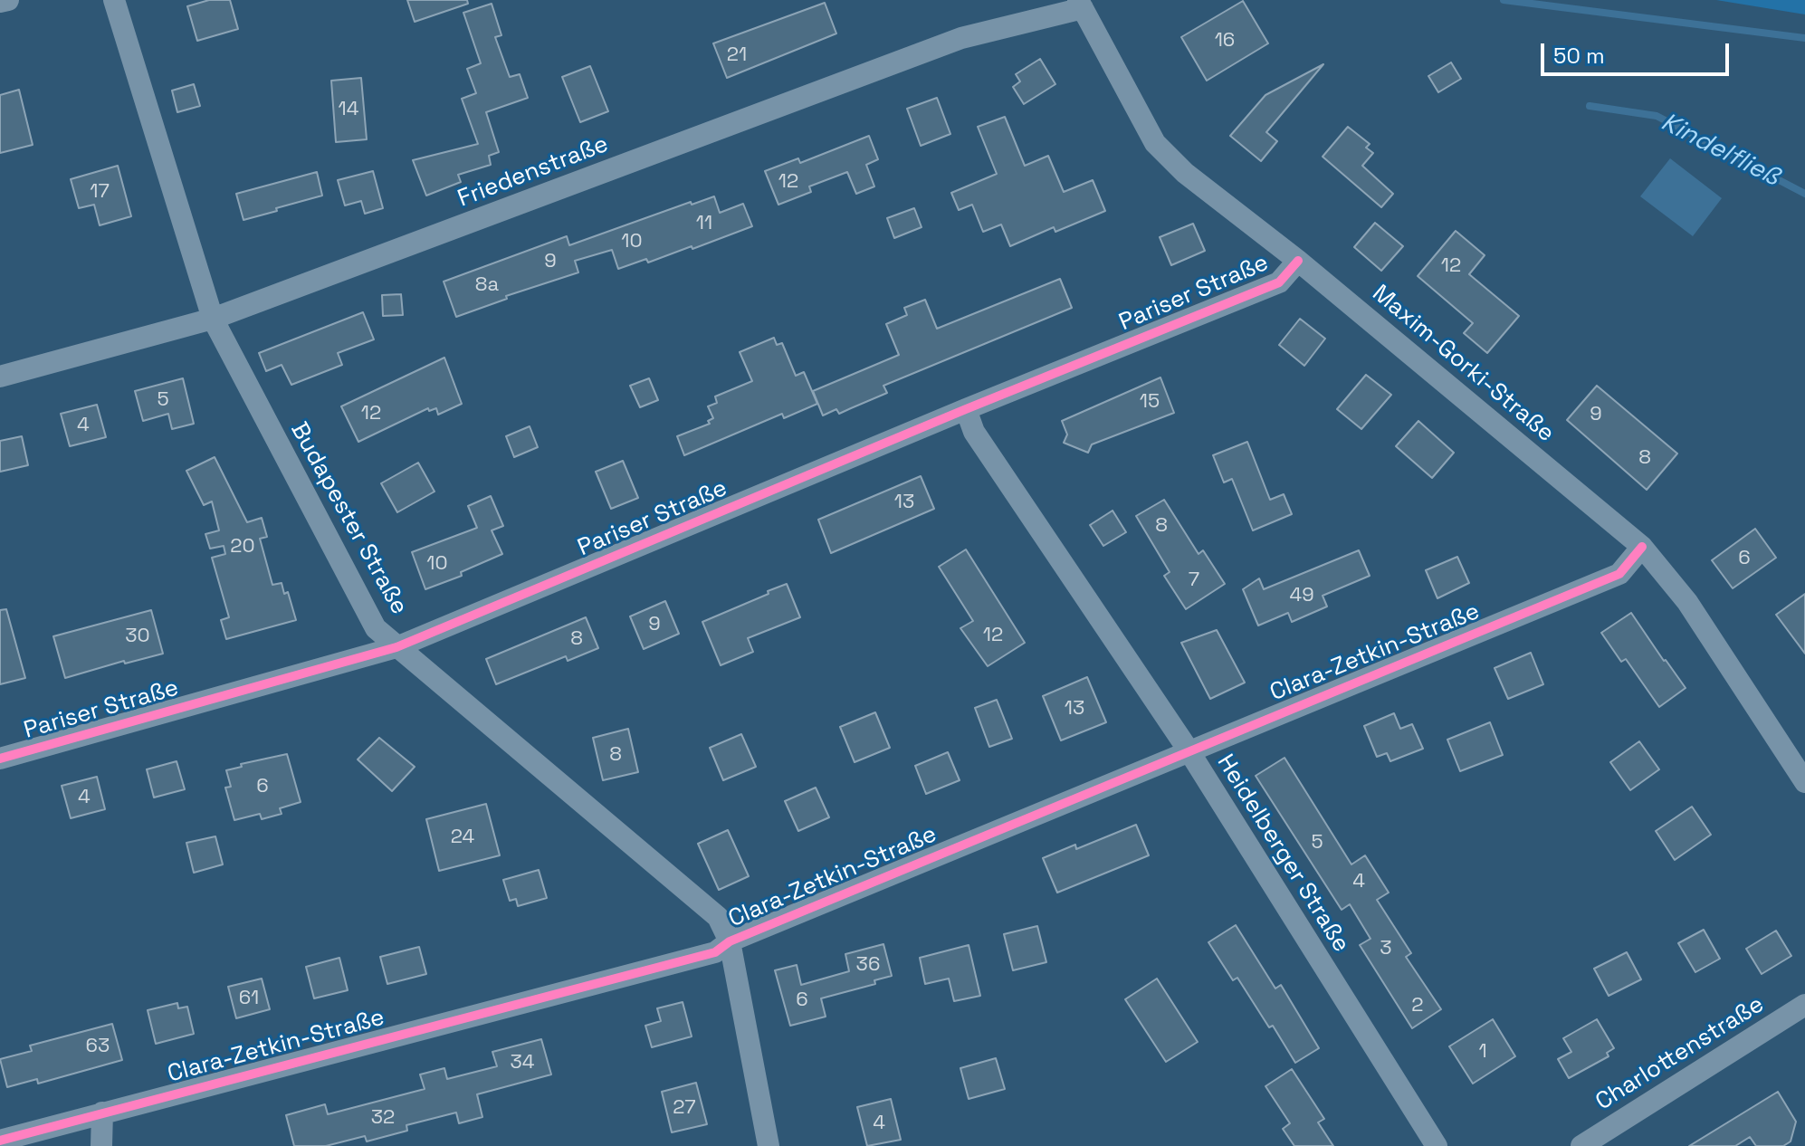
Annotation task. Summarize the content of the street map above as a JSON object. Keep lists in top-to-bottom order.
{
  "streets": {
    "street": [
      "Friedenstraße",
      "Pariser Straße",
      "Maxim-Gorki-Straße",
      "Budapester Straße",
      "Clara-Zetkin-Straße",
      "Heidelberger Straße",
      "Charlottenstraße"
    ]
  },
  "crossings": [
    ["Friedenstraße", "Maxim-Gorki-Straße"],
    ["Friedenstraße", "Budapester Straße"],
    ["Pariser Straße", "Maxim-Gorki-Straße"],
    ["Pariser Straße", "Budapester Straße"],
    ["Pariser Straße", "Heidelberger Straße"],
    ["Maxim-Gorki-Straße", "Clara-Zetkin-Straße"],
    ["Budapester Straße", "Clara-Zetkin-Straße"],
    ["Clara-Zetkin-Straße", "Heidelberger Straße"]
  ],
  "water": ["Kindelfließ"],
  "house_numbers": [
    "16",
    "21",
    "14",
    "12",
    "17",
    "11",
    "10",
    "9",
    "12",
    "8a",
    "5",
    "15",
    "12",
    "9",
    "4",
    "8",
    "13",
    "8",
    "20",
    "6",
    "10",
    "7",
    "49",
    "9",
    "12",
    "30",
    "8",
    "13",
    "8",
    "6",
    "4",
    "24",
    "5",
    "4",
    "3",
    "36",
    "61",
    "6",
    "2",
    "63",
    "1",
    "34",
    "27",
    "32",
    "4"
  ],
  "scale_bar": "50 m"
}
